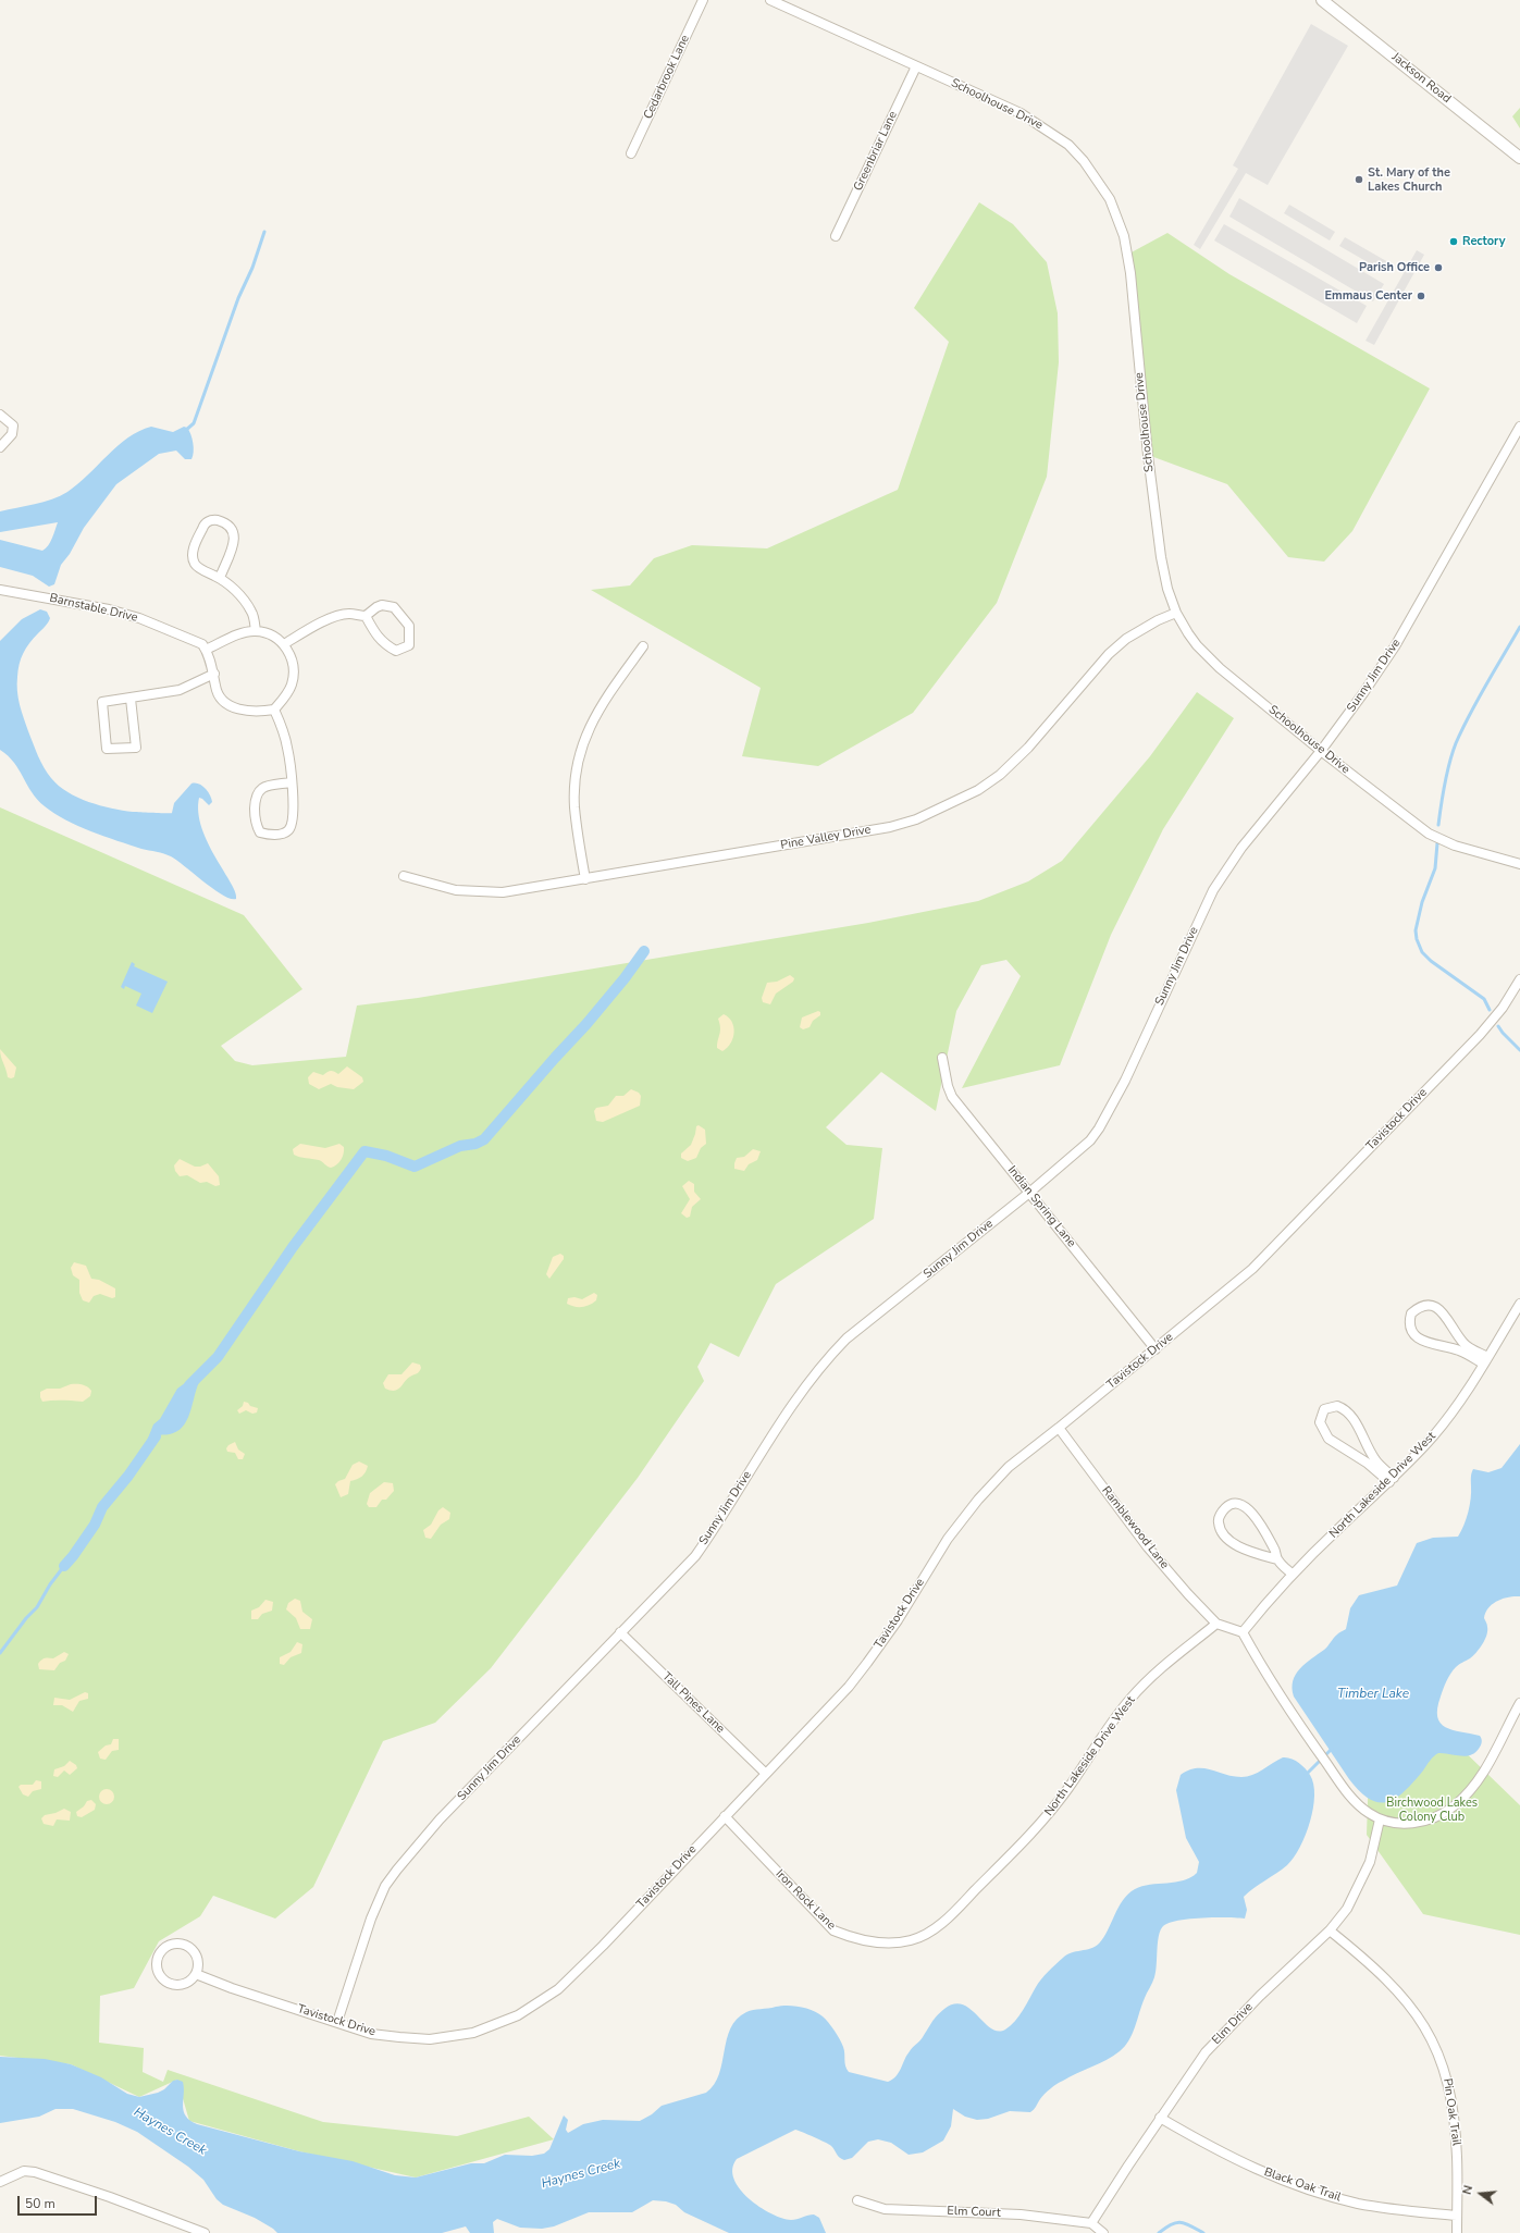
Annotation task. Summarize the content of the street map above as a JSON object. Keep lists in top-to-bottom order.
{
  "streets": {
    "street": [
      "Cedarbrook Lane",
      "Jackson Road",
      "Schoolhouse Drive",
      "Greenbriar Lane",
      "Barnstable Drive",
      "Sunny Jim Drive",
      "Pine Valley Drive",
      "Tavistock Drive",
      "Indian Spring Lane",
      "North Lakeside Drive West",
      "Ramblewood Lane",
      "Tall Pines Lane",
      "Iron Rock Lane",
      "Elm Drive",
      "Pin Oak Trail",
      "Black Oak Trail",
      "Elm Court"
    ]
  },
  "crossings": [
    ["Schoolhouse Drive", "Greenbriar Lane"],
    ["Schoolhouse Drive", "Sunny Jim Drive"],
    ["Schoolhouse Drive", "Pine Valley Drive"],
    ["Sunny Jim Drive", "Tavistock Drive"],
    ["Sunny Jim Drive", "Indian Spring Lane"],
    ["Sunny Jim Drive", "Tall Pines Lane"],
    ["Tavistock Drive", "Indian Spring Lane"],
    ["Tavistock Drive", "Ramblewood Lane"],
    ["Tavistock Drive", "Tall Pines Lane"],
    ["Tavistock Drive", "Iron Rock Lane"],
    ["North Lakeside Drive West", "Ramblewood Lane"],
    ["North Lakeside Drive West", "Iron Rock Lane"],
    ["Elm Drive", "Pin Oak Trail"],
    ["Elm Drive", "Black Oak Trail"],
    ["Elm Drive", "Elm Court"],
    ["Pin Oak Trail", "Black Oak Trail"]
  ],
  "water": ["Timber Lake", "Haynes Creek"],
  "parks": ["Birchwood Lakes Colony Club"],
  "places": [
    "St. Mary of the Lakes Church",
    "Rectory",
    "Parish Office",
    "Emmaus Center"
  ],
  "scale_bar": "50 m",
  "north": "left"
}
